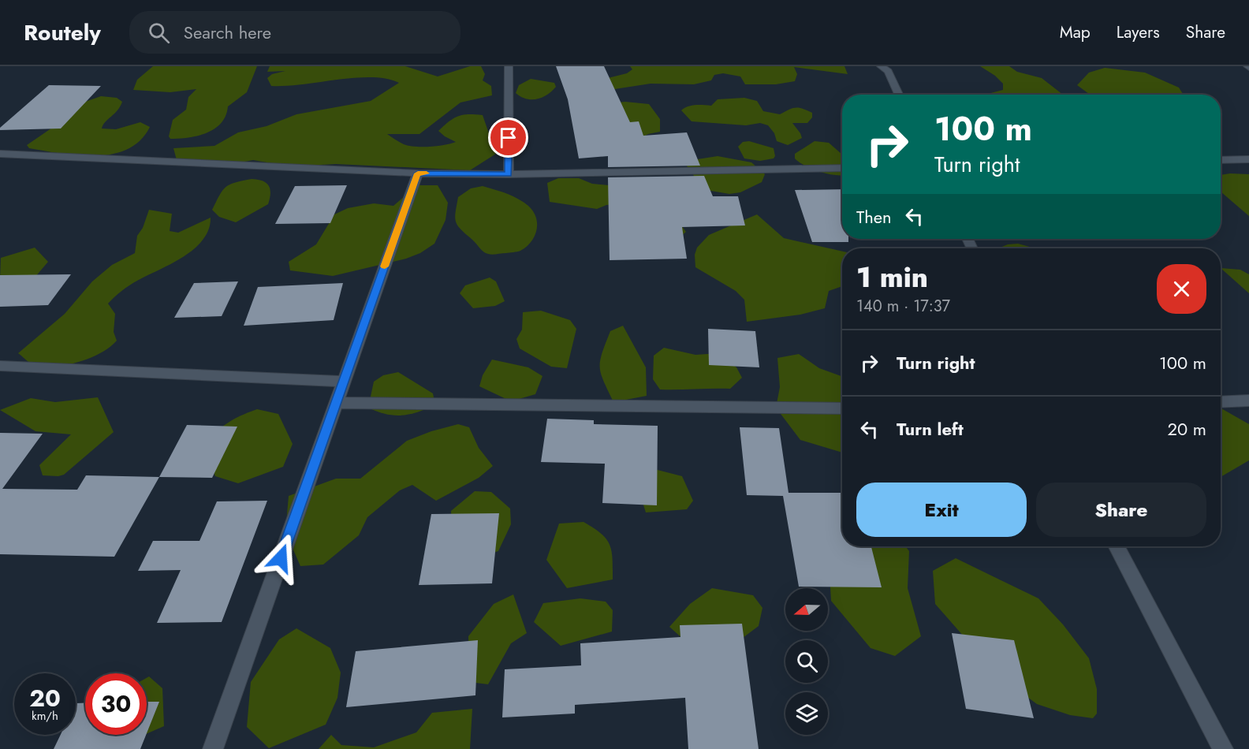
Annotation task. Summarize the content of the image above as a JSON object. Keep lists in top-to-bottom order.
{
  "north": "left",
  "page": {
    "header": "Routely",
    "search": "Search here",
    "nav": ["Map", "Layers", "Share"],
    "turn": ["100 m", "Turn right"],
    "then": "Then",
    "heading": ["1 min", "140 m · 17:37"],
    "list": [
      {
        "name": "Turn right",
        "value": "100 m"
      },
      {
        "name": "Turn left",
        "value": "20 m"
      }
    ],
    "buttons": ["Exit", "Share"],
    "speed": "20 km/h",
    "limit": "30"
  }
}
